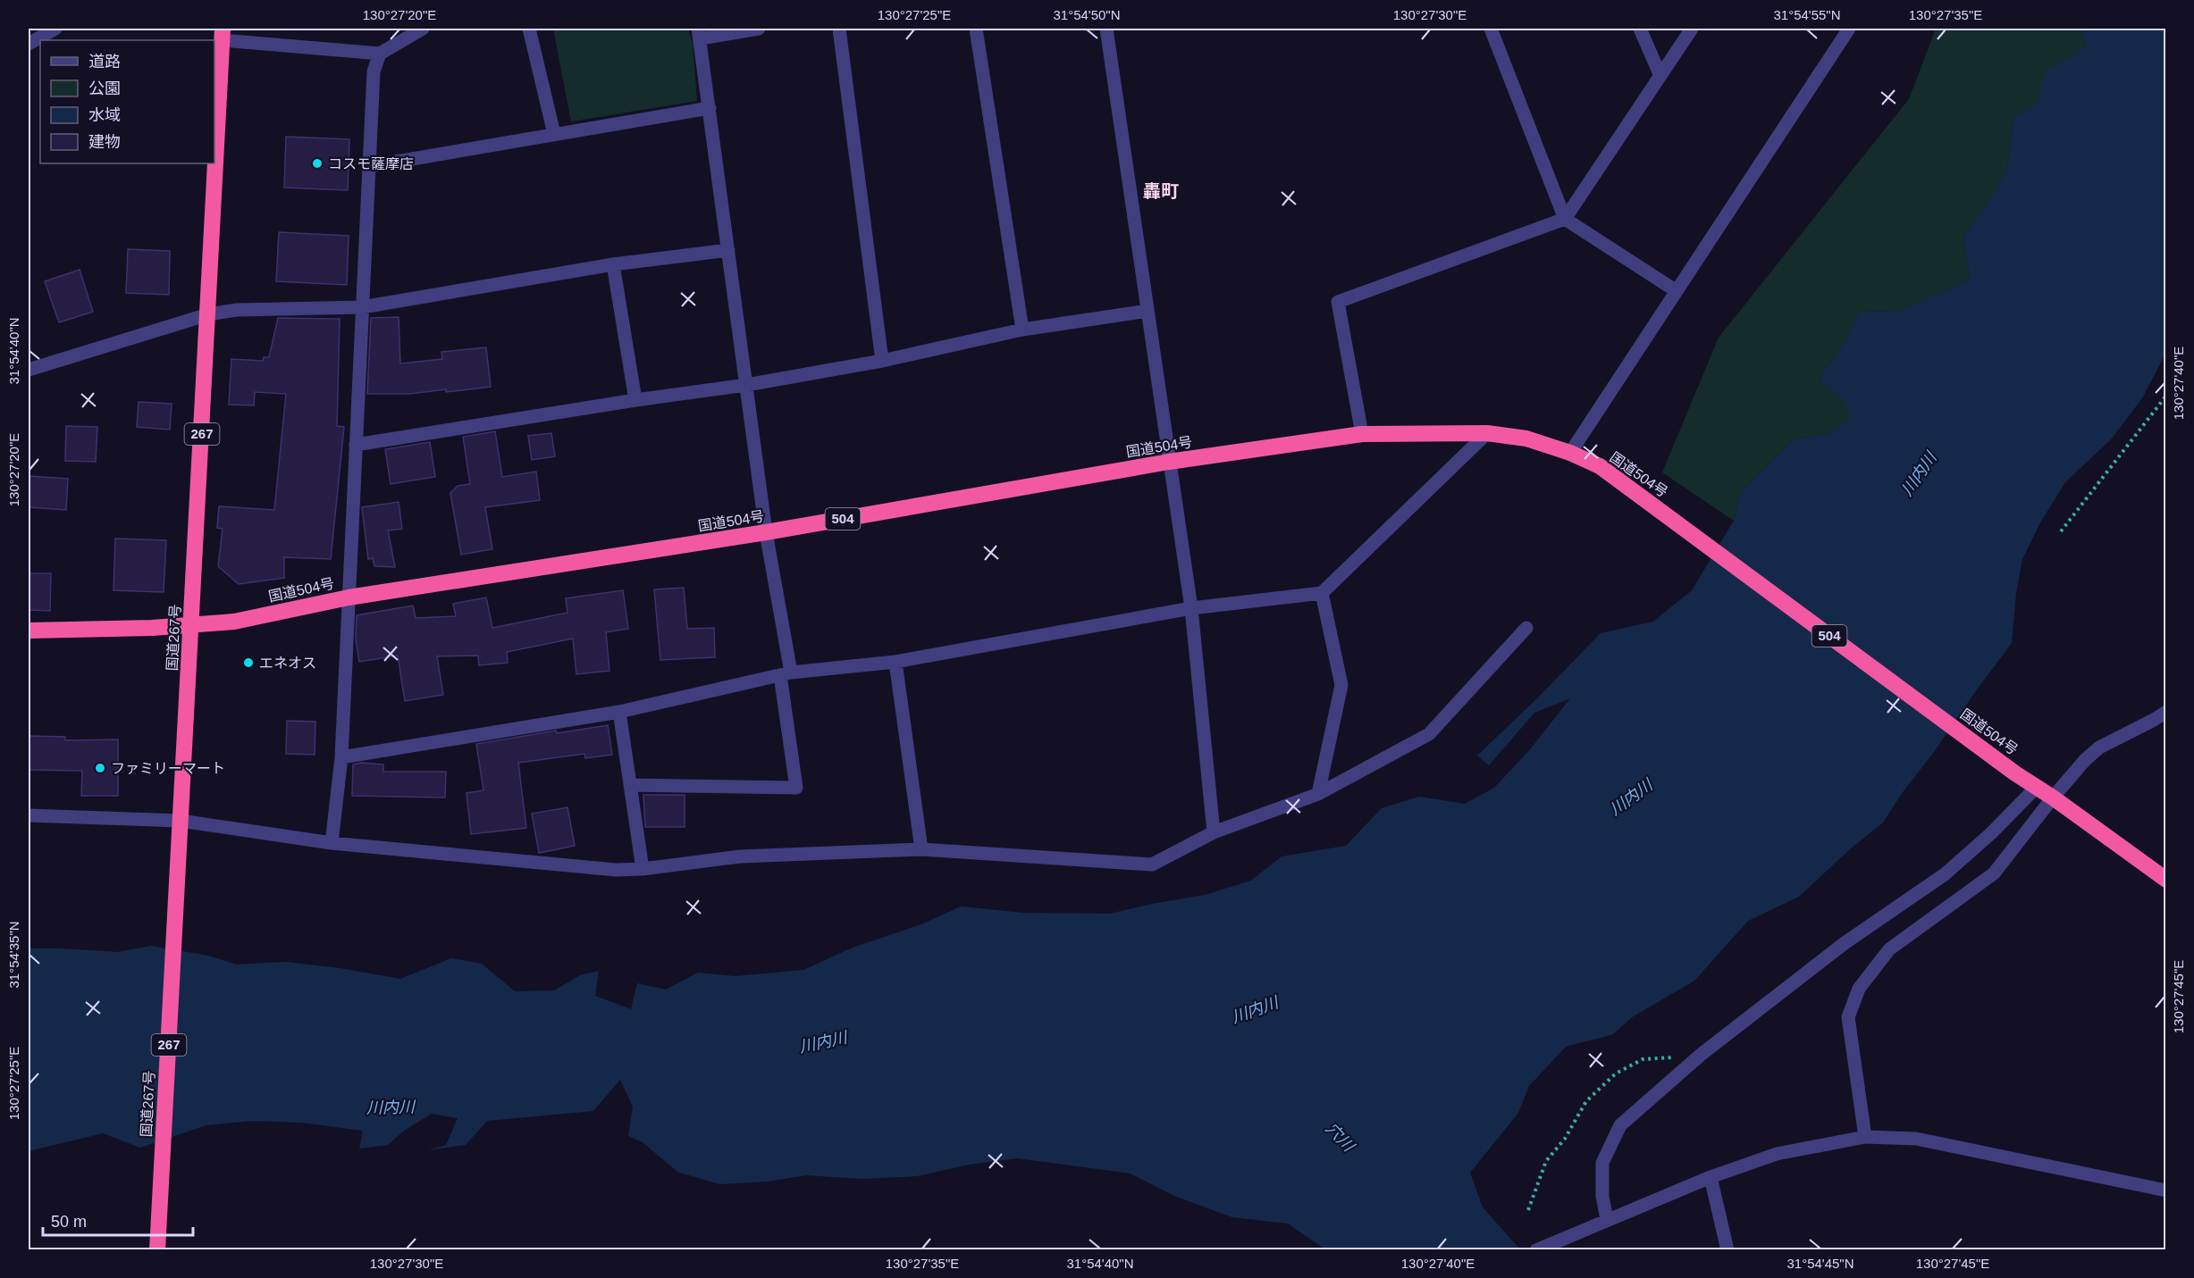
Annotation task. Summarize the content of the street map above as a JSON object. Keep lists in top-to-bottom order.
{
  "streets": {
    "highway": [
      "267",
      "国道504号",
      "504",
      "国道267号"
    ]
  },
  "crossings": [
    ["国道504号", "国道267号"]
  ],
  "districts": ["轟町"],
  "water": ["川内川", "穴川"],
  "places": ["コスモ薩摩店", "エネオス", "ファミリーマート"],
  "legend": [
    "道路",
    "公園",
    "水域",
    "建物"
  ],
  "scale_bar": "50 m",
  "coordinates": [
    "130°27'20\"E",
    "130°27'25\"E",
    "31°54'50\"N",
    "130°27'30\"E",
    "31°54'55\"N",
    "130°27'35\"E",
    "31°54'40\"N",
    "130°27'40\"E",
    "31°54'35\"N",
    "130°27'45\"E",
    "31°54'45\"N"
  ]
}
